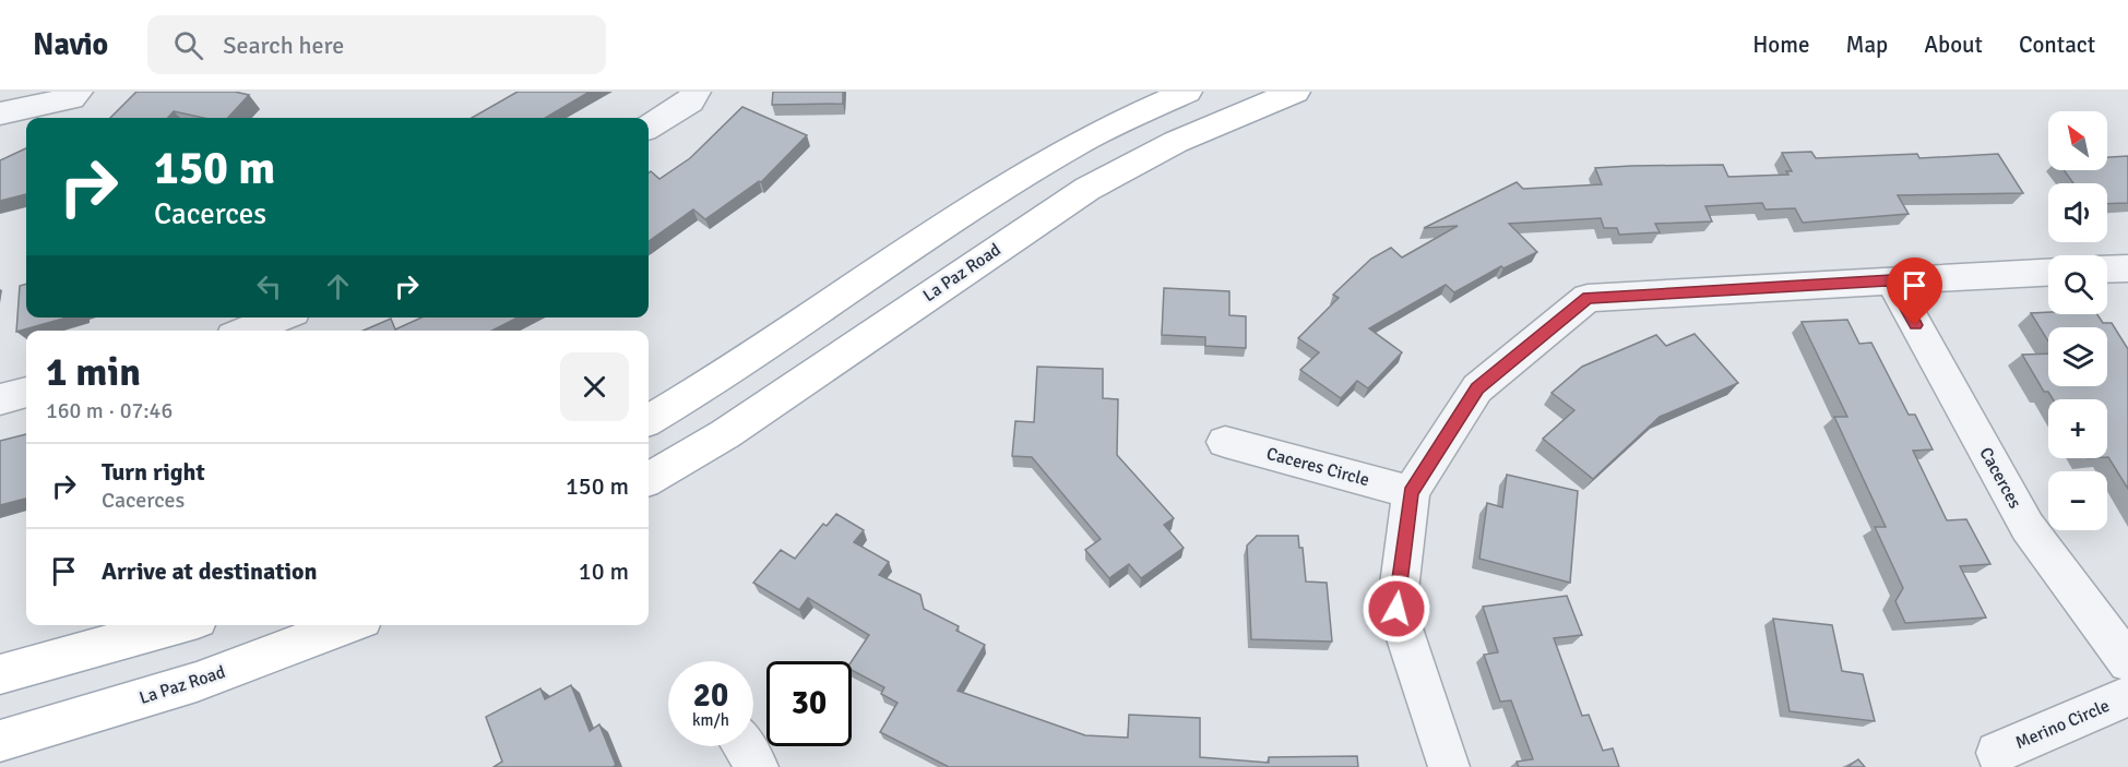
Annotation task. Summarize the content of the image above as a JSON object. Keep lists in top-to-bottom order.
{
  "streets": {
    "main road": ["La Paz Road"],
    "street": ["Caceres Circle", "Cacerces", "Merino Circle"]
  },
  "north": "top left",
  "page": {
    "header": "Navio",
    "search": "Search here",
    "nav": [
      "Home",
      "Map",
      "About",
      "Contact"
    ],
    "map_buttons": ["+", "−"],
    "turn": ["150 m", "Cacerces"],
    "heading": ["1 min", "160 m · 07:46"],
    "list": [
      {
        "name": "Turn right",
        "note": "Cacerces",
        "value": "150 m"
      },
      {
        "name": "Arrive at destination",
        "value": "10 m"
      }
    ],
    "speed": "20 km/h",
    "limit": "30"
  }
}
